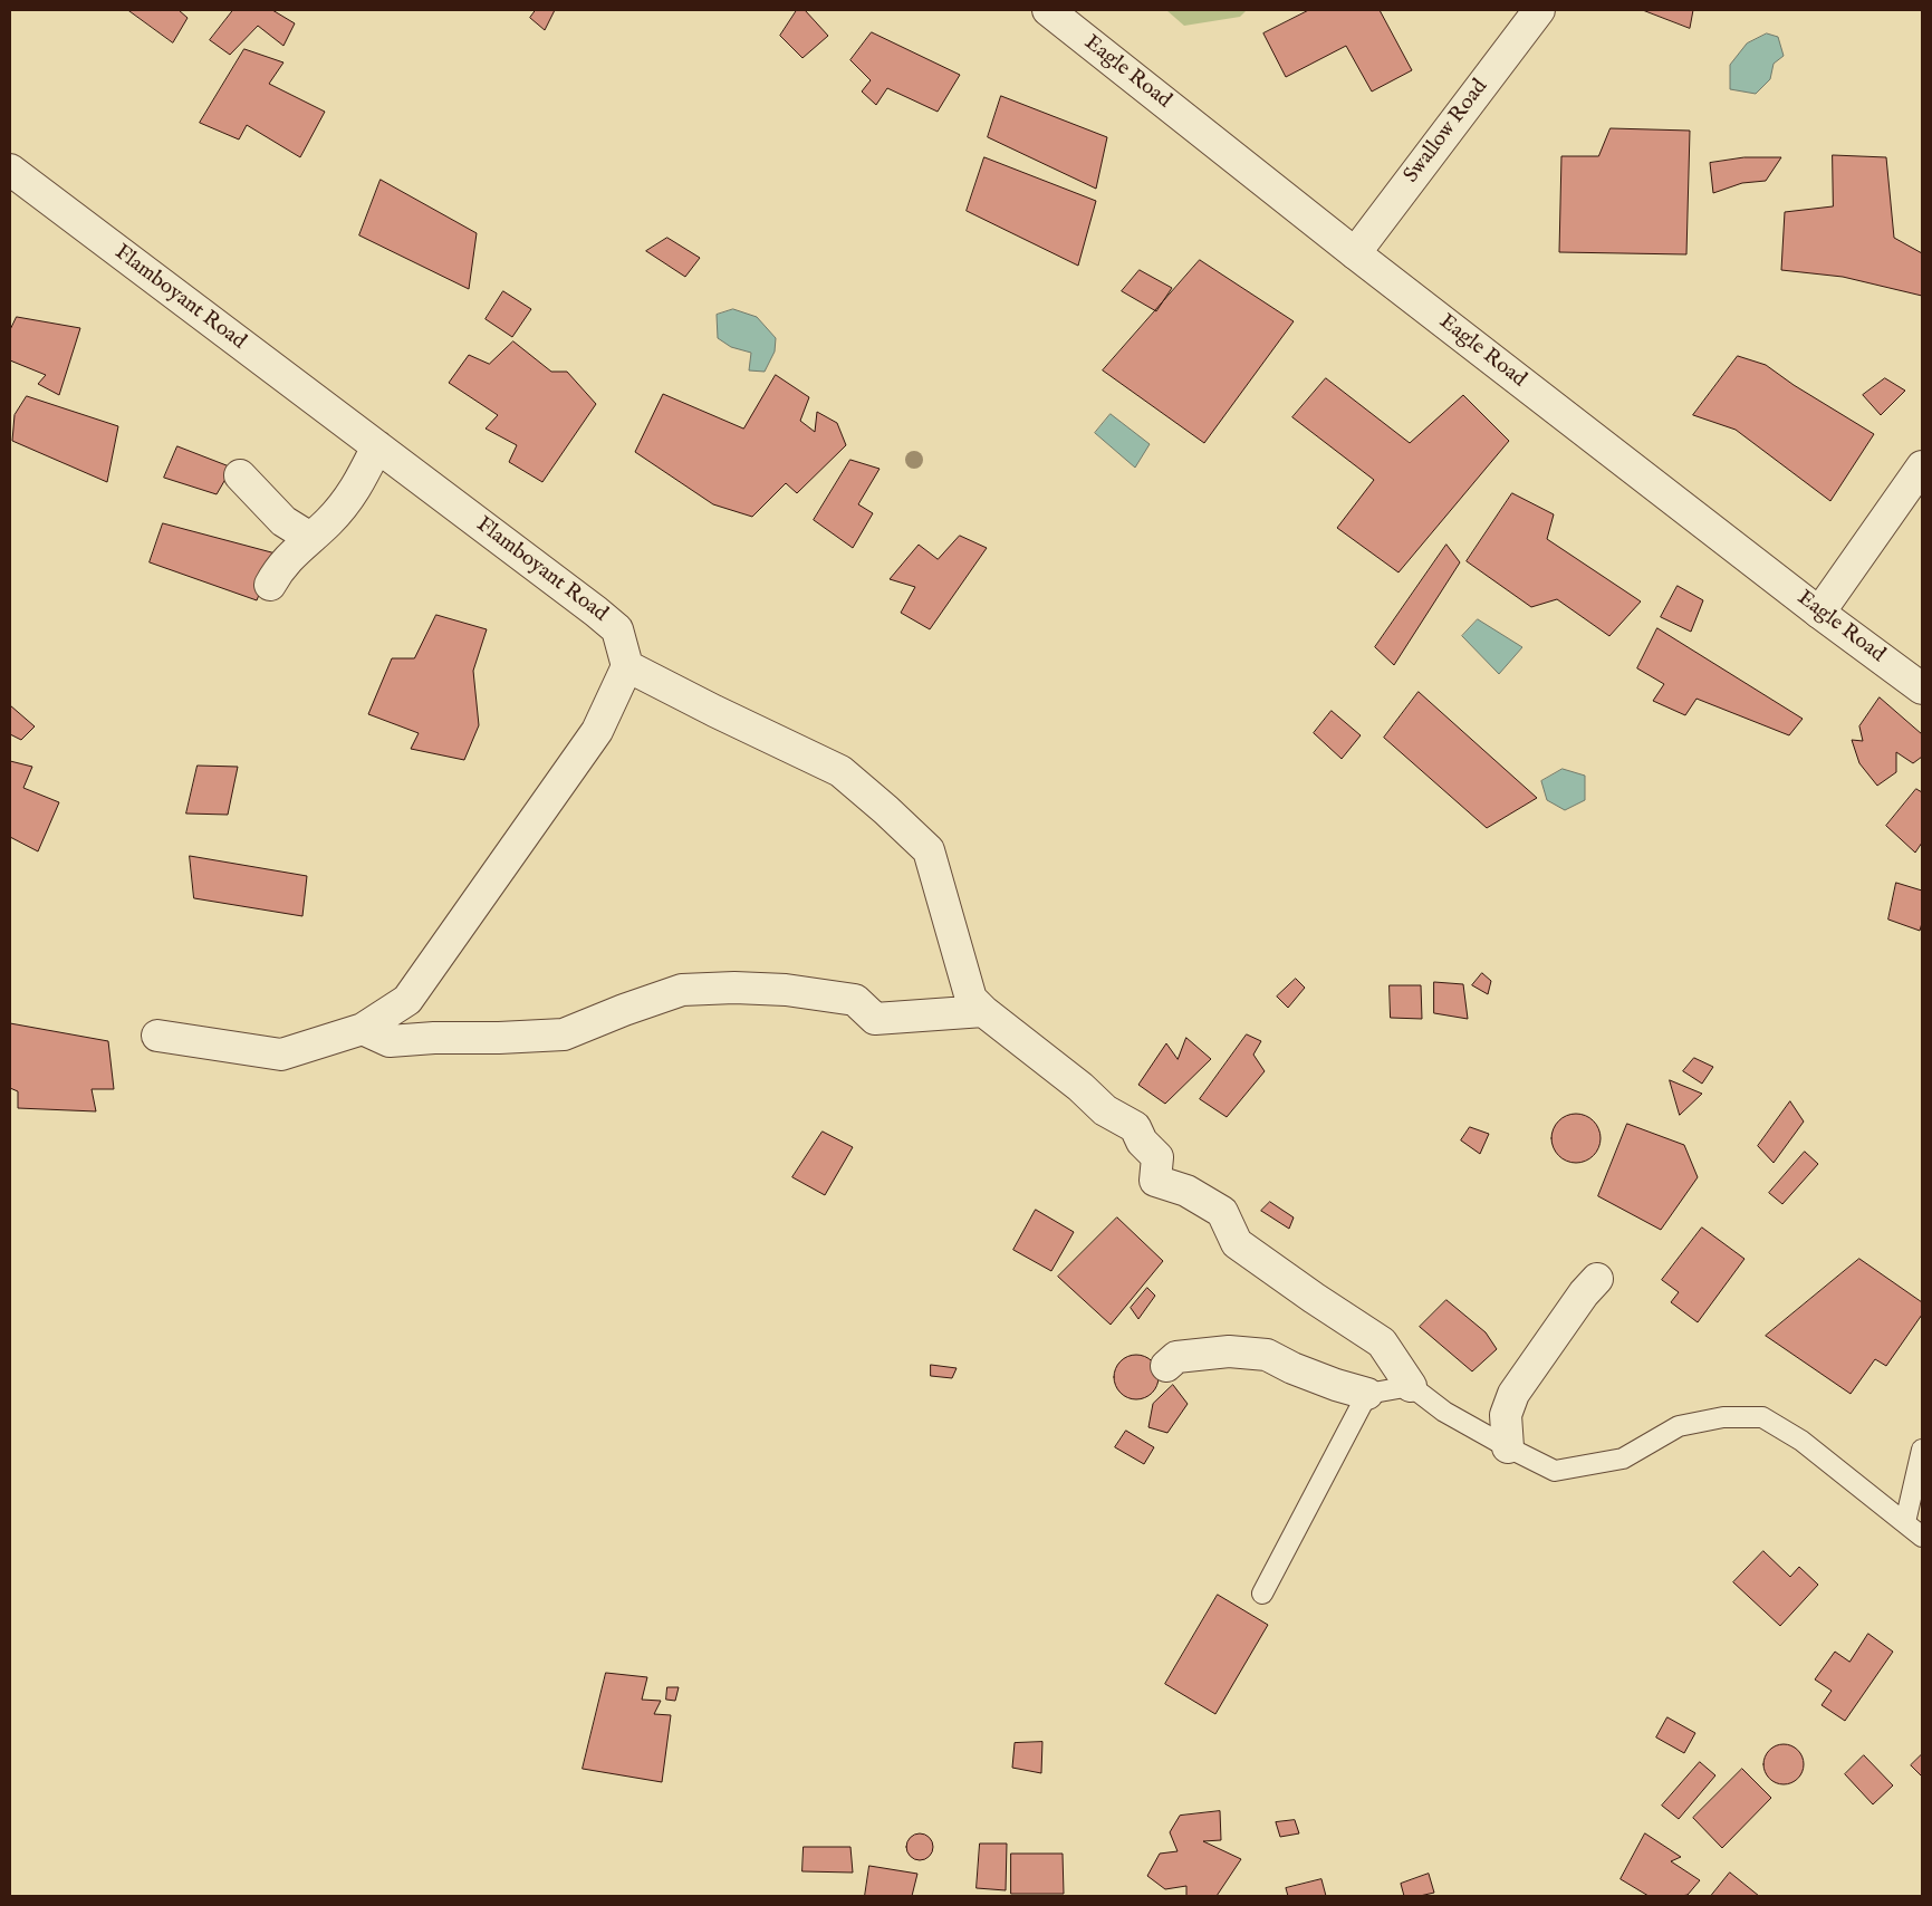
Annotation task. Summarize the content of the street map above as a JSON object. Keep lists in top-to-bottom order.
{
  "streets": {
    "street": ["Eagle Road", "Swallow Road", "Flamboyant Road"]
  },
  "crossings": [
    ["Eagle Road", "Swallow Road"]
  ]
}
